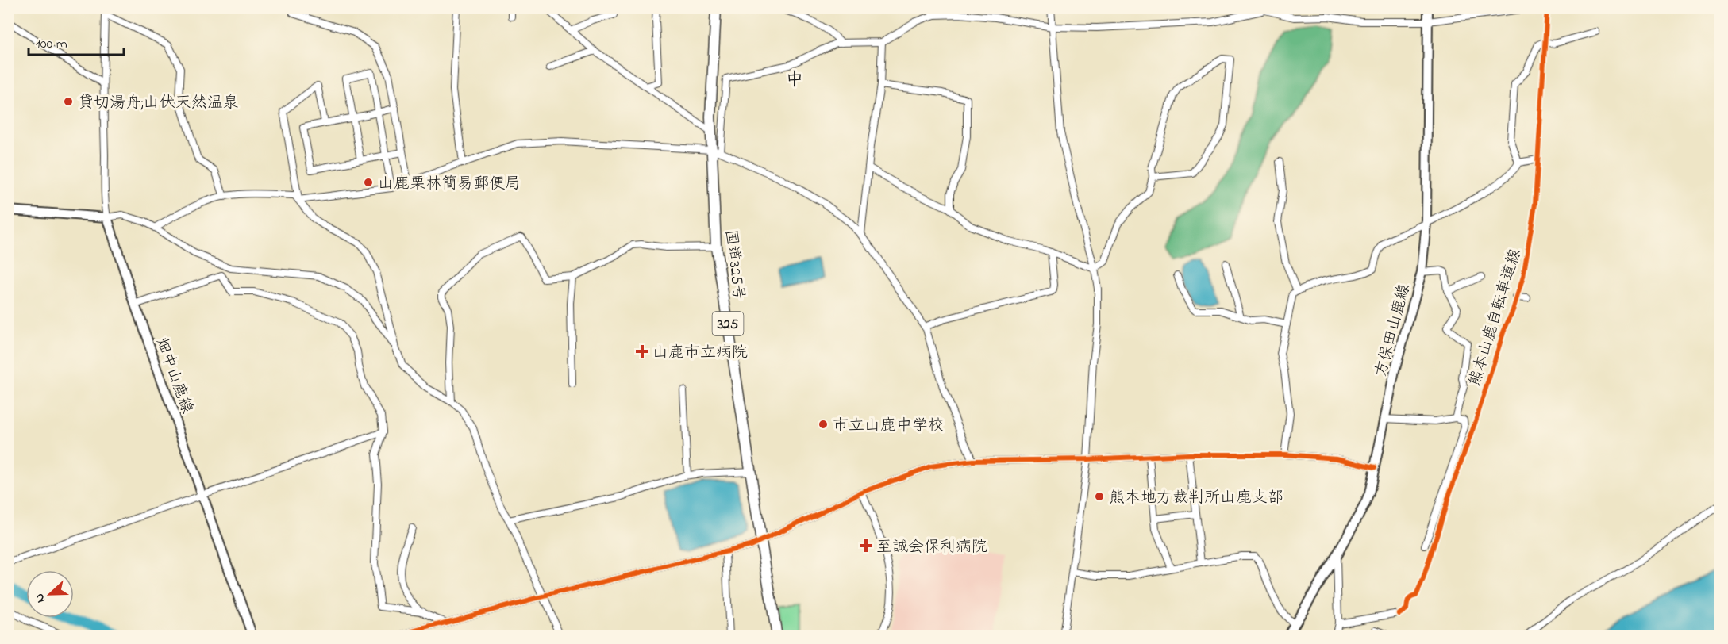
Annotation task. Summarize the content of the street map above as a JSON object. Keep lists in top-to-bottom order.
{
  "streets": {
    "highway": ["国道325号", "325"],
    "main road": ["方保田山鹿線", "畑中山鹿線"],
    "cycle path": ["熊本山鹿自転車道線"]
  },
  "districts": ["中"],
  "places": {
    "other": [
      "貸切湯舟;山伏天然温泉",
      "山鹿栗林簡易郵便局",
      "市立山鹿中学校",
      "熊本地方裁判所山鹿支部"
    ],
    "health": ["山鹿市立病院", "至誠会保利病院"]
  },
  "scale_bar": "100 m",
  "north": "left"
}
